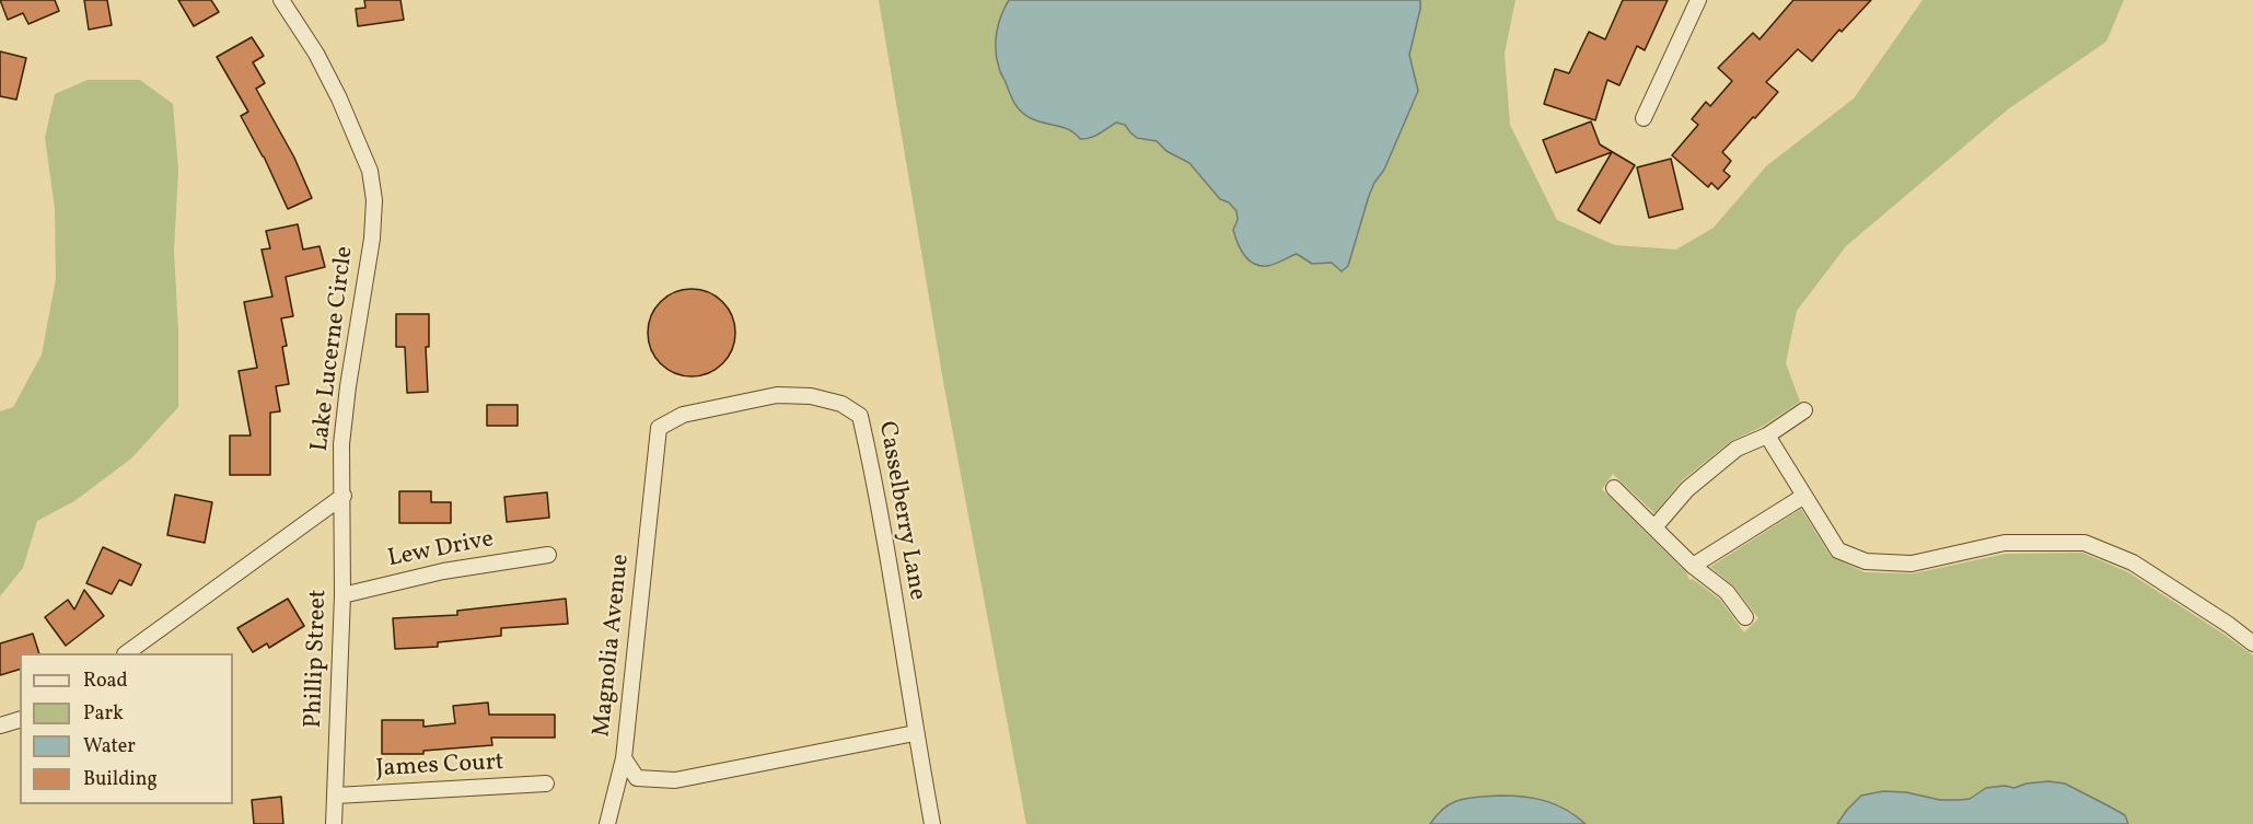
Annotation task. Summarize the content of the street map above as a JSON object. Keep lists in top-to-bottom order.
{
  "streets": {
    "street": [
      "Lake Lucerne Circle",
      "Casselberry Lane",
      "Lew Drive",
      "Magnolia Avenue",
      "Phillip Street",
      "James Court"
    ]
  },
  "crossings": [
    ["Lake Lucerne Circle", "Phillip Street"],
    ["Casselberry Lane", "Magnolia Avenue"],
    ["Lew Drive", "Phillip Street"],
    ["Phillip Street", "James Court"]
  ],
  "legend": [
    "Road",
    "Park",
    "Water",
    "Building"
  ]
}
